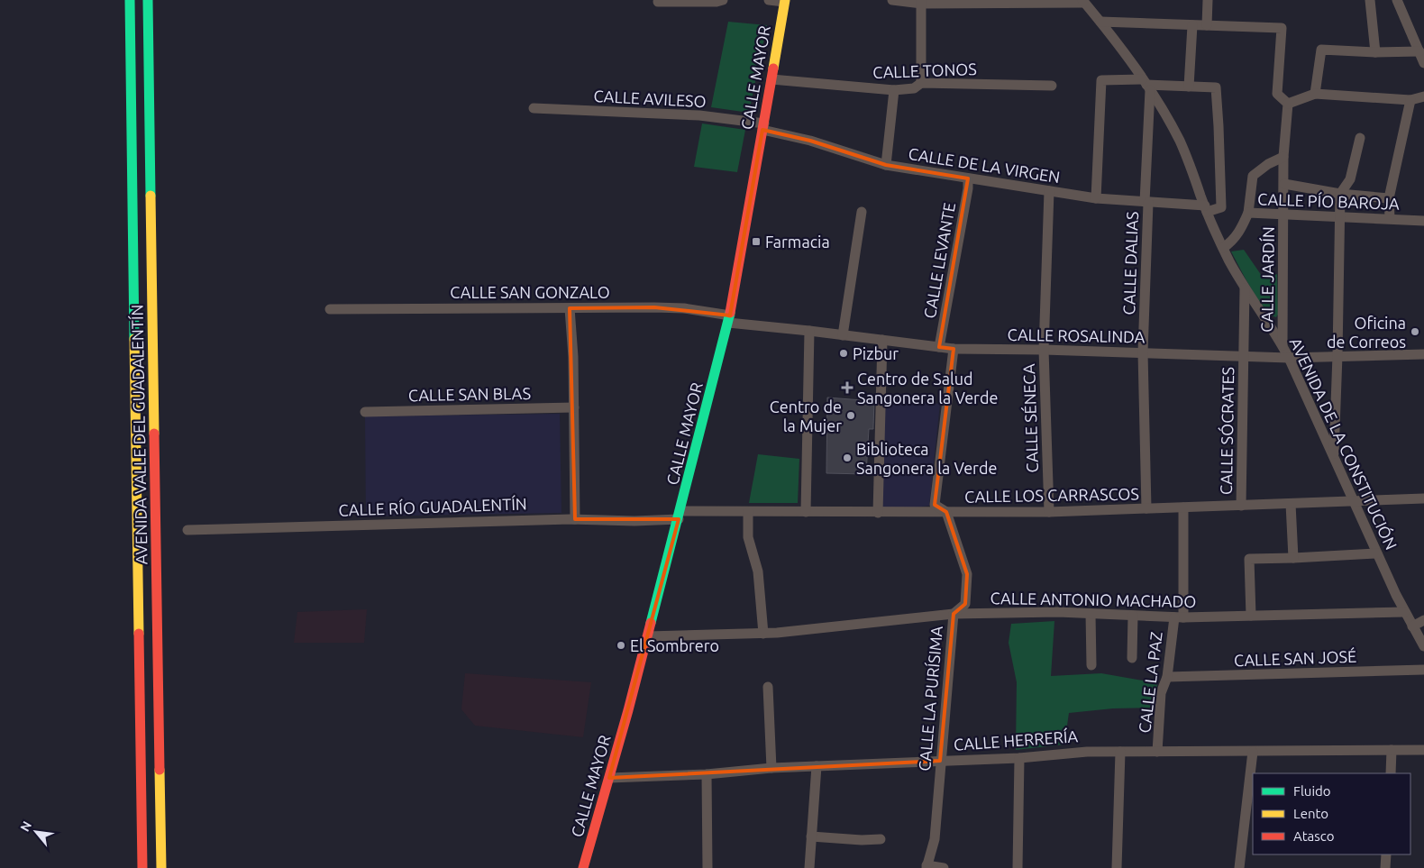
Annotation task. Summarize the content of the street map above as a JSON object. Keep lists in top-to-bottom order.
{
  "streets": {
    "main road": ["CALLE MAYOR", "AVENIDA VALLE DEL GUADALENTÍN"],
    "street": [
      "CALLE TONOS",
      "CALLE AVILESO",
      "CALLE DE LA VIRGEN",
      "CALLE PÍO BAROJA",
      "CALLE LEVANTE",
      "CALLE DALIAS",
      "CALLE JARDÍN",
      "CALLE SAN GONZALO",
      "CALLE ROSALINDA",
      "CALLE SAN BLAS",
      "CALLE SÉNECA",
      "CALLE SÓCRATES",
      "AVENIDA DE LA CONSTITUCIÓN",
      "CALLE LOS CARRASCOS",
      "CALLE RÍO GUADALENTÍN",
      "CALLE ANTONIO MACHADO",
      "CALLE SAN JOSÉ",
      "CALLE LA PAZ",
      "CALLE LA PURÍSIMA",
      "CALLE HERRERÍA"
    ]
  },
  "crossings": [
    ["CALLE TONOS", "CALLE MAYOR"],
    ["CALLE MAYOR", "CALLE AVILESO"],
    ["CALLE MAYOR", "CALLE DE LA VIRGEN"],
    ["CALLE MAYOR", "CALLE SAN GONZALO"],
    ["CALLE MAYOR", "CALLE ROSALINDA"],
    ["CALLE MAYOR", "CALLE LOS CARRASCOS"],
    ["CALLE MAYOR", "CALLE RÍO GUADALENTÍN"],
    ["CALLE MAYOR", "CALLE ANTONIO MACHADO"],
    ["CALLE MAYOR", "CALLE HERRERÍA"],
    ["CALLE AVILESO", "CALLE DE LA VIRGEN"],
    ["CALLE DE LA VIRGEN", "CALLE LEVANTE"],
    ["CALLE DE LA VIRGEN", "CALLE DALIAS"],
    ["CALLE DE LA VIRGEN", "CALLE SÉNECA"],
    ["CALLE DE LA VIRGEN", "AVENIDA DE LA CONSTITUCIÓN"],
    ["CALLE PÍO BAROJA", "CALLE JARDÍN"],
    ["CALLE PÍO BAROJA", "AVENIDA DE LA CONSTITUCIÓN"],
    ["CALLE LEVANTE", "CALLE ROSALINDA"],
    ["CALLE DALIAS", "CALLE ROSALINDA"],
    ["CALLE DALIAS", "AVENIDA DE LA CONSTITUCIÓN"],
    ["CALLE DALIAS", "CALLE LOS CARRASCOS"],
    ["CALLE JARDÍN", "AVENIDA DE LA CONSTITUCIÓN"],
    ["CALLE SAN GONZALO", "CALLE ROSALINDA"],
    ["CALLE ROSALINDA", "CALLE SÉNECA"],
    ["CALLE ROSALINDA", "CALLE SÓCRATES"],
    ["CALLE ROSALINDA", "AVENIDA DE LA CONSTITUCIÓN"],
    ["CALLE ROSALINDA", "CALLE LA PURÍSIMA"],
    ["CALLE SÉNECA", "CALLE LOS CARRASCOS"],
    ["CALLE SÓCRATES", "AVENIDA DE LA CONSTITUCIÓN"],
    ["CALLE SÓCRATES", "CALLE LOS CARRASCOS"],
    ["AVENIDA DE LA CONSTITUCIÓN", "CALLE LOS CARRASCOS"],
    ["AVENIDA DE LA CONSTITUCIÓN", "CALLE ANTONIO MACHADO"],
    ["CALLE LOS CARRASCOS", "CALLE RÍO GUADALENTÍN"],
    ["CALLE LOS CARRASCOS", "CALLE LA PAZ"],
    ["CALLE LOS CARRASCOS", "CALLE LA PURÍSIMA"],
    ["CALLE ANTONIO MACHADO", "CALLE LA PAZ"],
    ["CALLE ANTONIO MACHADO", "CALLE LA PURÍSIMA"],
    ["CALLE SAN JOSÉ", "CALLE LA PAZ"],
    ["CALLE LA PAZ", "CALLE HERRERÍA"],
    ["CALLE LA PURÍSIMA", "CALLE HERRERÍA"]
  ],
  "places": {
    "transit": ["Farmacia"],
    "other": [
      "Oficina de Correos",
      "Pizbur",
      "Centro de la Mujer",
      "Biblioteca Sangonera la Verde",
      "El Sombrero"
    ],
    "health": ["Centro de Salud Sangonera la Verde"]
  },
  "legend": ["Fluido", "Lento", "Atasco"],
  "north": "top left"
}
